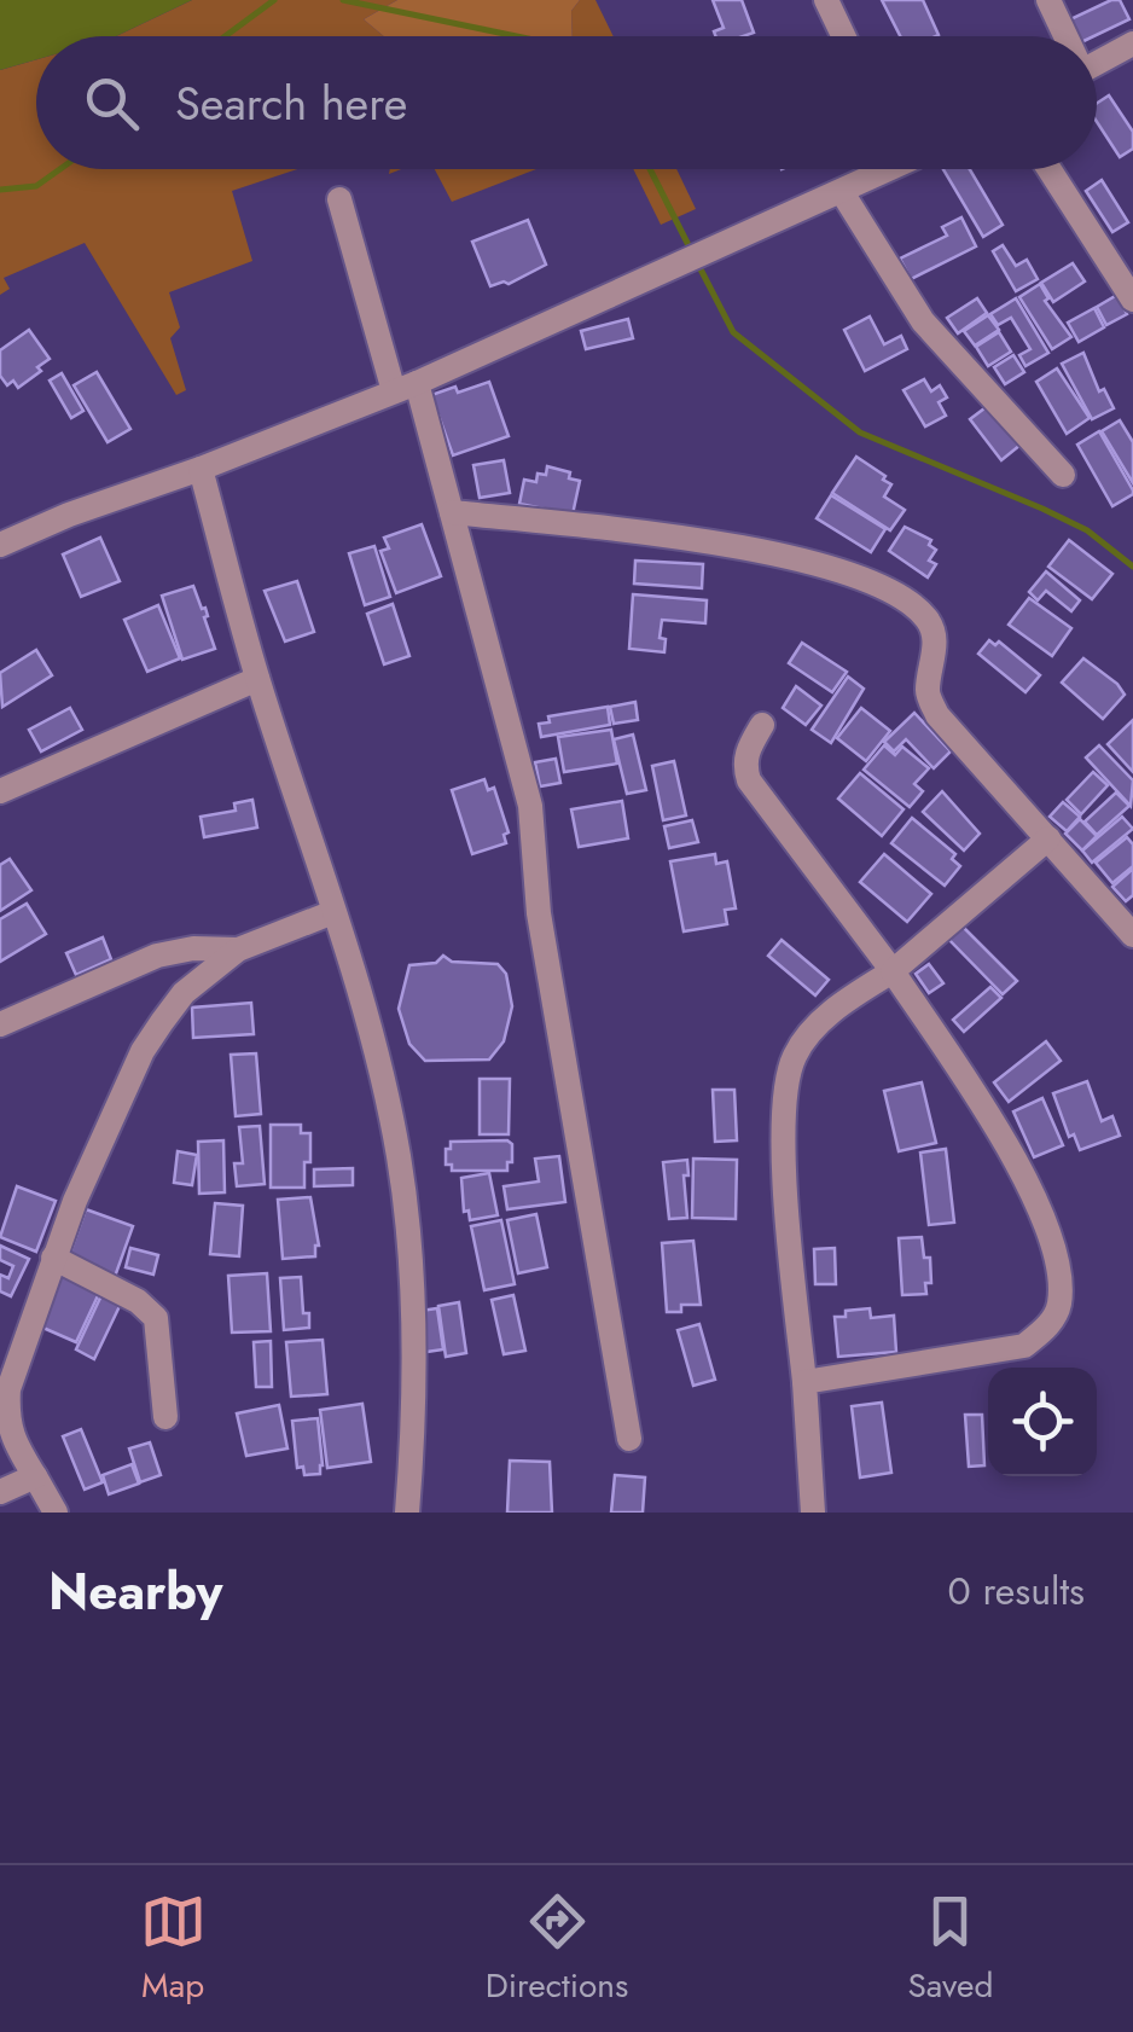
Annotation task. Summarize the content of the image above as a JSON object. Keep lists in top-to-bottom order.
{
  "page": {
    "search": "Search here",
    "heading": ["Nearby", "0 results"],
    "nav": ["Map", "Directions", "Saved"]
  }
}
